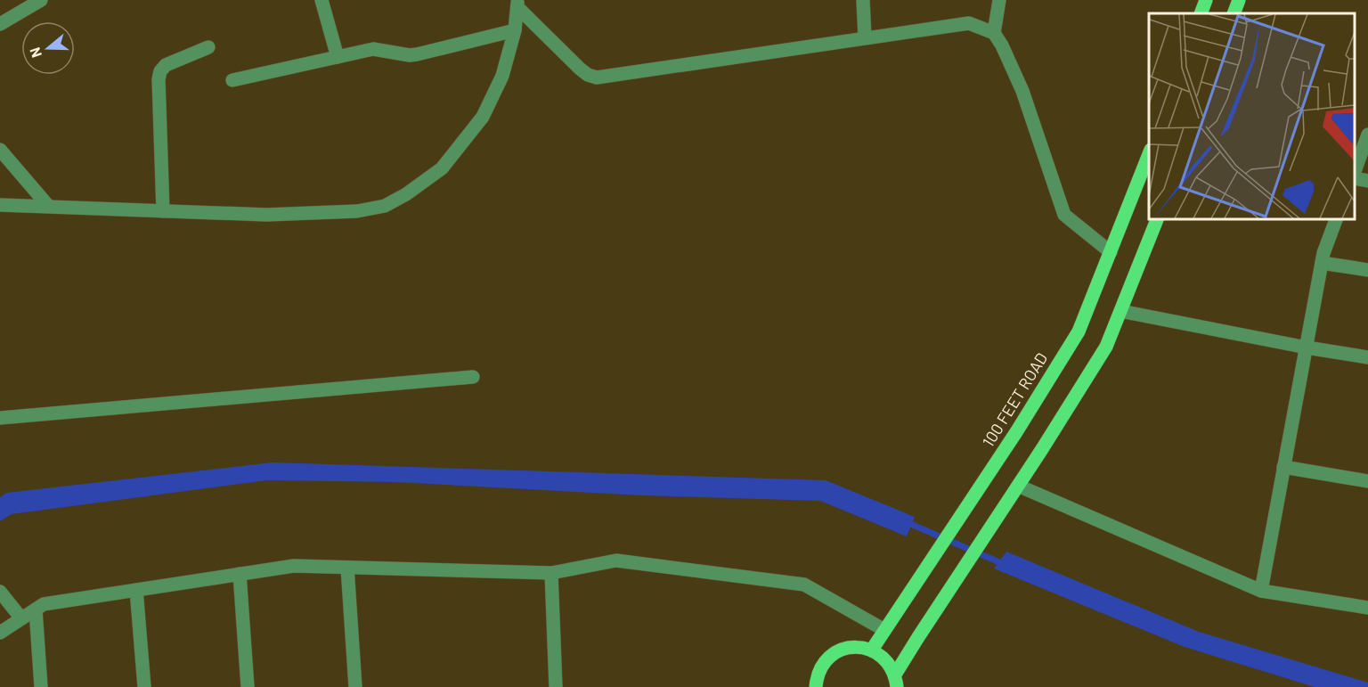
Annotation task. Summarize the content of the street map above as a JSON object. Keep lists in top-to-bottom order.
{
  "streets": {
    "main road": ["100 FEET ROAD"]
  },
  "north": "left"
}
